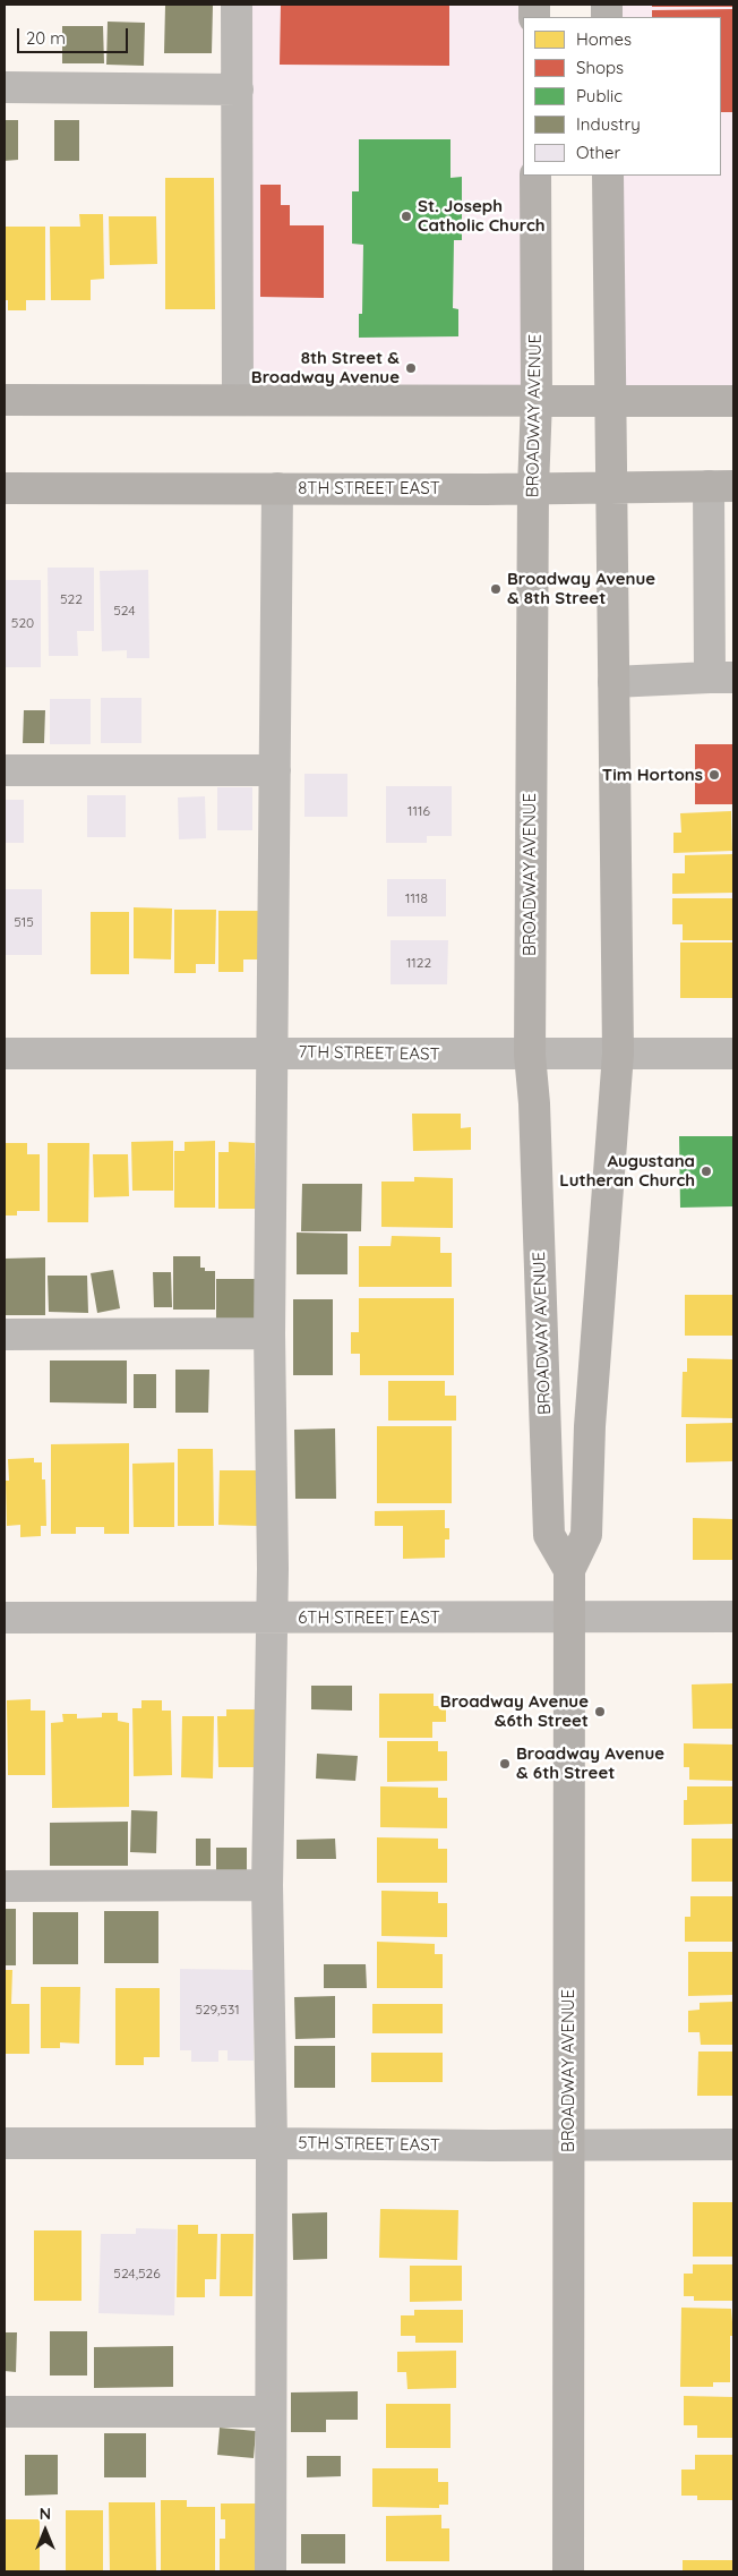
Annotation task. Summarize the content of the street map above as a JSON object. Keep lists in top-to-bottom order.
{
  "streets": {
    "main road": ["BROADWAY AVENUE", "8TH STREET EAST"],
    "street": ["7TH STREET EAST", "6TH STREET EAST", "5TH STREET EAST"]
  },
  "crossings": [
    ["BROADWAY AVENUE", "8TH STREET EAST"],
    ["BROADWAY AVENUE", "7TH STREET EAST"],
    ["BROADWAY AVENUE", "6TH STREET EAST"],
    ["BROADWAY AVENUE", "5TH STREET EAST"]
  ],
  "places": [
    "St. Joseph Catholic Church",
    "8th Street & Broadway Avenue",
    "Broadway Avenue & 8th Street",
    "Tim Hortons",
    "Augustana Lutheran Church",
    "Broadway Avenue &6th Street",
    "Broadway Avenue & 6th Street"
  ],
  "house_numbers": [
    "522",
    "524",
    "520",
    "1116",
    "1118",
    "515",
    "1122",
    "529,531",
    "524,526"
  ],
  "legend": [
    "Homes",
    "Shops",
    "Public",
    "Industry",
    "Other"
  ],
  "scale_bar": "20 m",
  "north": "top"
}
